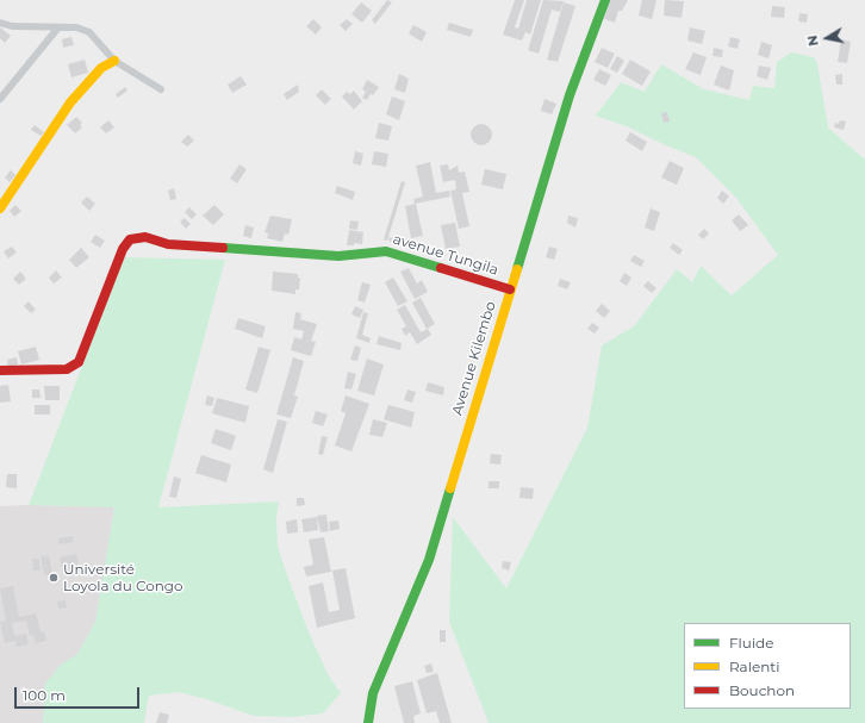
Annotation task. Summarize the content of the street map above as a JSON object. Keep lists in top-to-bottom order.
{
  "streets": {
    "street": ["avenue Tungila", "Avenue Kilembo"]
  },
  "crossings": [
    ["avenue Tungila", "Avenue Kilembo"]
  ],
  "places": ["Université Loyola du Congo"],
  "legend": ["Fluide", "Ralenti", "Bouchon"],
  "scale_bar": "100 m",
  "north": "left"
}
